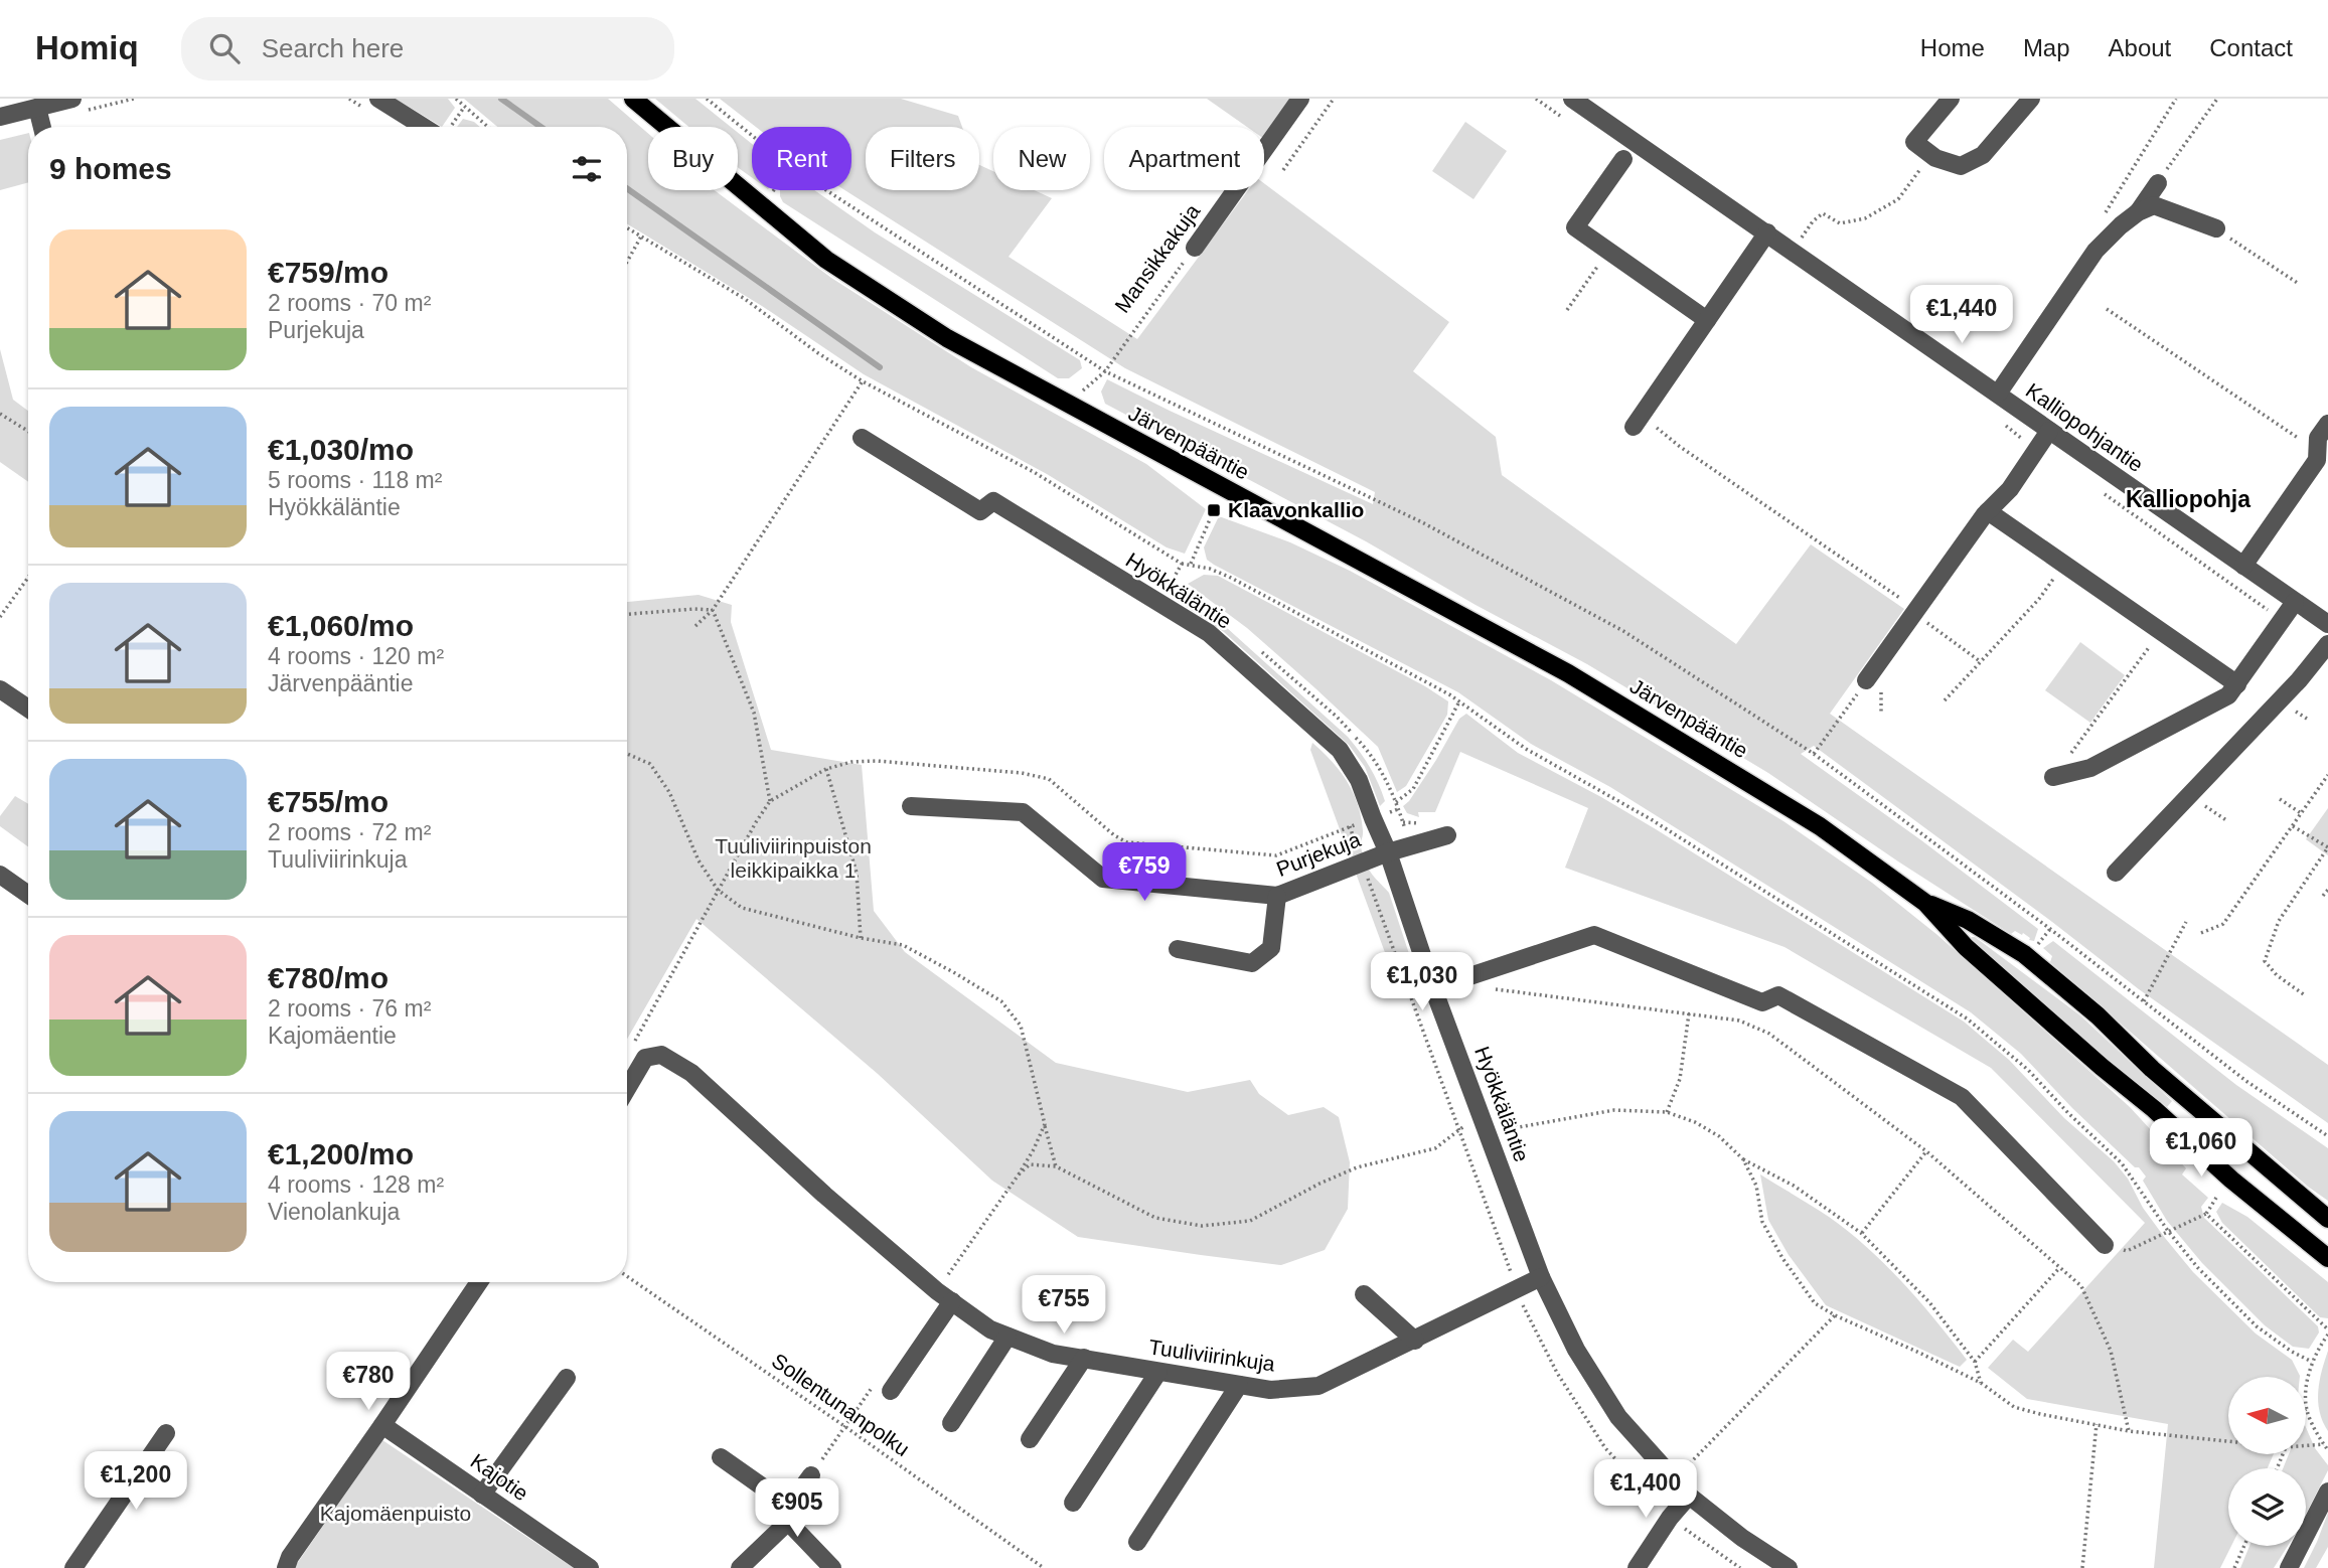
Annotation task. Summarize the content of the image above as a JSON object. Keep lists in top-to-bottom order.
{
  "streets": {
    "main road": ["Järvenpääntie"],
    "street": [
      "Mansikkakuja",
      "Kalliopohjantie",
      "Hyökkäläntie",
      "Purjekuja",
      "Tuuliviirinkuja",
      "Kajotie"
    ],
    "path": ["Sollentunanpolku"]
  },
  "crossings": [
    ["Mansikkakuja", "Järvenpääntie"],
    ["Hyökkäläntie", "Purjekuja"],
    ["Hyökkäläntie", "Tuuliviirinkuja"]
  ],
  "districts": ["Kalliopohja"],
  "parks": ["Tuuliviirinpuiston leikkipaikka 1", "Kajomäenpuisto"],
  "places": {
    "transit": ["Klaavonkallio"]
  },
  "north": "left",
  "page": {
    "header": "Homiq",
    "search": "Search here",
    "nav": [
      "Home",
      "Map",
      "About",
      "Contact"
    ],
    "chip": [
      "Buy",
      "Rent",
      "Filters",
      "New",
      "Apartment"
    ],
    "heading": "9 homes",
    "list": [
      {
        "name": "€759/mo",
        "note": "2 rooms · 70 m² · Purjekuja"
      },
      {
        "name": "€1,030/mo",
        "note": "5 rooms · 118 m² · Hyökkäläntie"
      },
      {
        "name": "€1,060/mo",
        "note": "4 rooms · 120 m² · Järvenpääntie"
      },
      {
        "name": "€755/mo",
        "note": "2 rooms · 72 m² · Tuuliviirinkuja"
      },
      {
        "name": "€780/mo",
        "note": "2 rooms · 76 m² · Kajomäentie"
      },
      {
        "name": "€1,200/mo",
        "note": "4 rooms · 128 m² · Vienolankuja"
      }
    ],
    "price": [
      "€1,440",
      "€759",
      "€1,030",
      "€1,060",
      "€755",
      "€780",
      "€1,200",
      "€1,400",
      "€905"
    ]
  }
}
